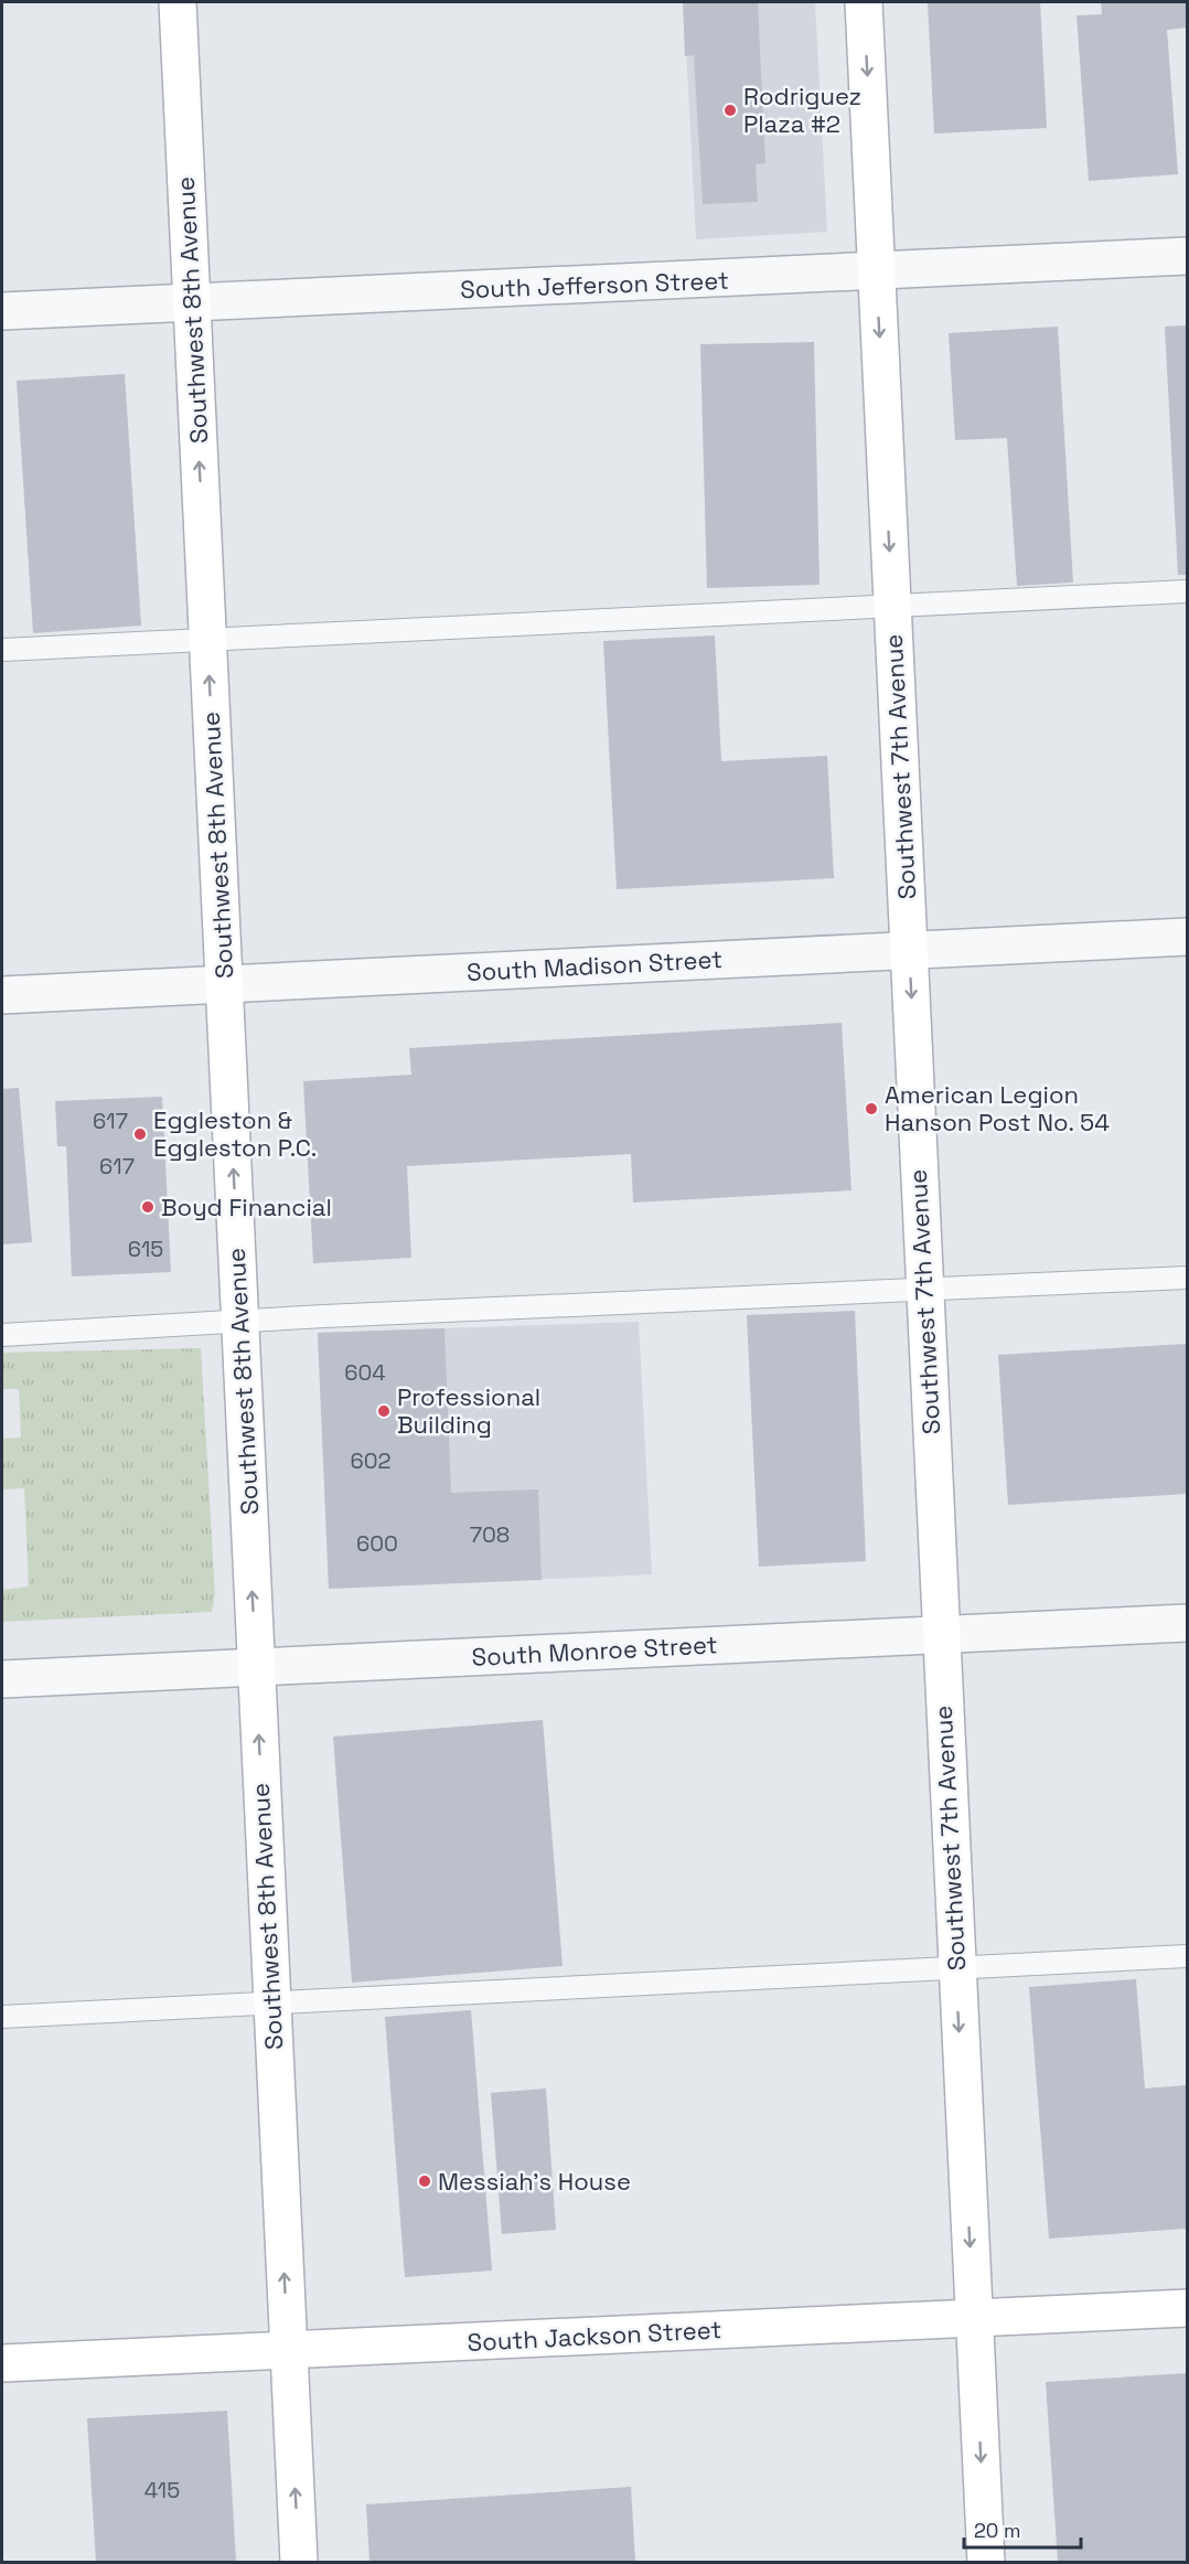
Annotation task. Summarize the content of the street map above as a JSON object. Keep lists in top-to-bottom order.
{
  "streets": {
    "main road": ["Southwest 8th Avenue", "Southwest 7th Avenue", "South Jackson Street"],
    "street": ["South Jefferson Street", "South Madison Street", "South Monroe Street"]
  },
  "crossings": [
    ["South Jefferson Street", "Southwest 8th Avenue"],
    ["South Jefferson Street", "Southwest 7th Avenue"],
    ["Southwest 8th Avenue", "South Madison Street"],
    ["Southwest 8th Avenue", "South Monroe Street"],
    ["Southwest 8th Avenue", "South Jackson Street"],
    ["Southwest 7th Avenue", "South Madison Street"],
    ["Southwest 7th Avenue", "South Monroe Street"],
    ["Southwest 7th Avenue", "South Jackson Street"]
  ],
  "one_way": ["Southwest 8th Avenue", "Southwest 7th Avenue"],
  "places": [
    "Rodriguez Plaza #2",
    "American Legion Hanson Post No. 54",
    "Eggleston & Eggleston P.C.",
    "Boyd Financial",
    "Professional Building",
    "Messiah's House"
  ],
  "house_numbers": [
    "617",
    "617",
    "615",
    "604",
    "602",
    "708",
    "600",
    "415"
  ],
  "scale_bar": "20 m"
}
